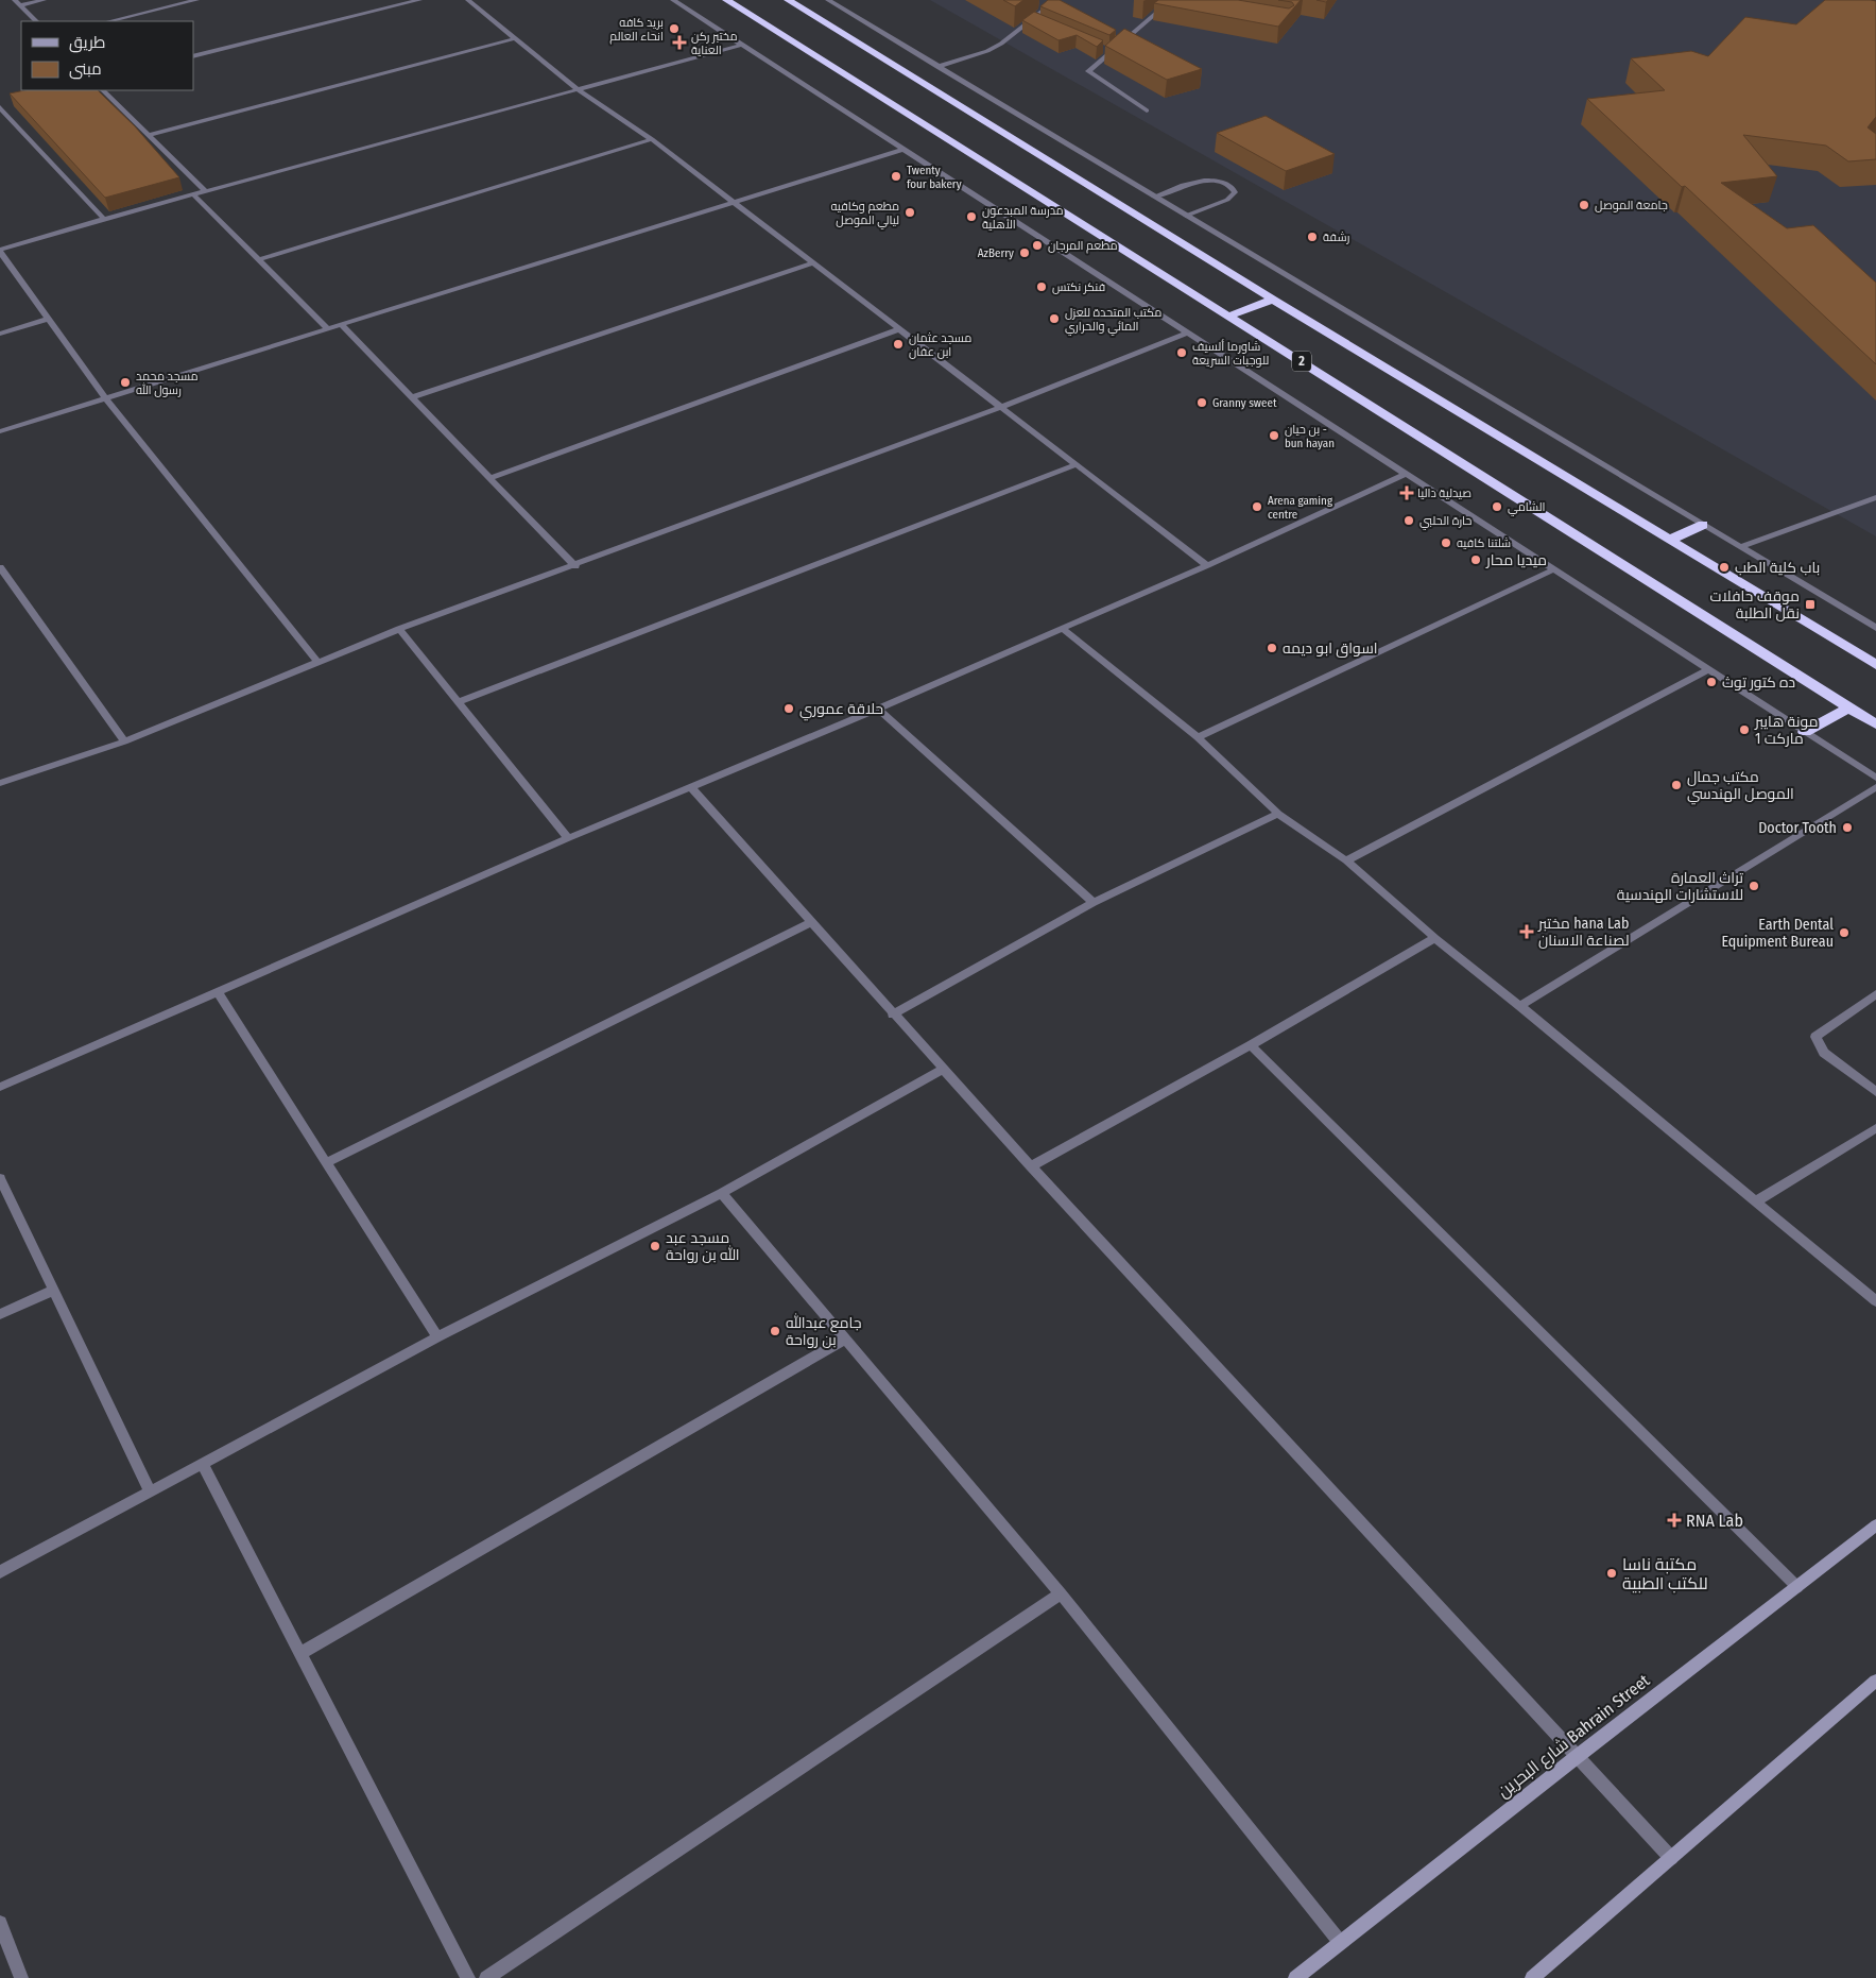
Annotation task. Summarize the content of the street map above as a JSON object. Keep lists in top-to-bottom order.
{
  "streets": {
    "highway": ["2"],
    "main road": ["شارع البحرين Bahrain Street"]
  },
  "places": {
    "other": [
      "بريد كافه انحاء العالم",
      "Twenty four bakery",
      "جامعة الموصل",
      "مطعم وكافيه ليالي الموصل",
      "مدرسة المبدعون الأهلية",
      "رشفة",
      "مطعم المرجان",
      "AzBerry",
      "فنكر نكتس",
      "مكتب المتحدة للعزل المائي والحراري",
      "مسجد عثمان ابن عفان",
      "شاورما ألسيف للوجبات السريعة",
      "مسجد محمد رسول الله",
      "Granny sweet",
      "بن حيان - bun hayan",
      "Arena gaming centre",
      "الشامي",
      "حارة الحلبي",
      "شلتنا كافيه",
      "ميديا محار",
      "باب كلية الطب",
      "اسواق ابو ديمه",
      "ده كتور توث",
      "حلاقة عموري",
      "مونة هايبر ماركت 1",
      "مكتب جمال الموصل الهندسي",
      "Doctor Tooth",
      "تراث العمارة للاستشارات الهندسية",
      "Earth Dental Equipment Bureau",
      "مسجد عبد الله بن رواحة",
      "جامع عبدالله بن رواحة",
      "مكتبة ناسا للكتب الطبية"
    ],
    "health": [
      "مختبر ركن العناية",
      "صيدلية داليا",
      "مختبر hana Lab لصناعة الاسنان",
      "RNA Lab"
    ],
    "transit": ["موقف حافلات نقل الطلبة"]
  },
  "legend": ["طريق", "مبنى"]
}
